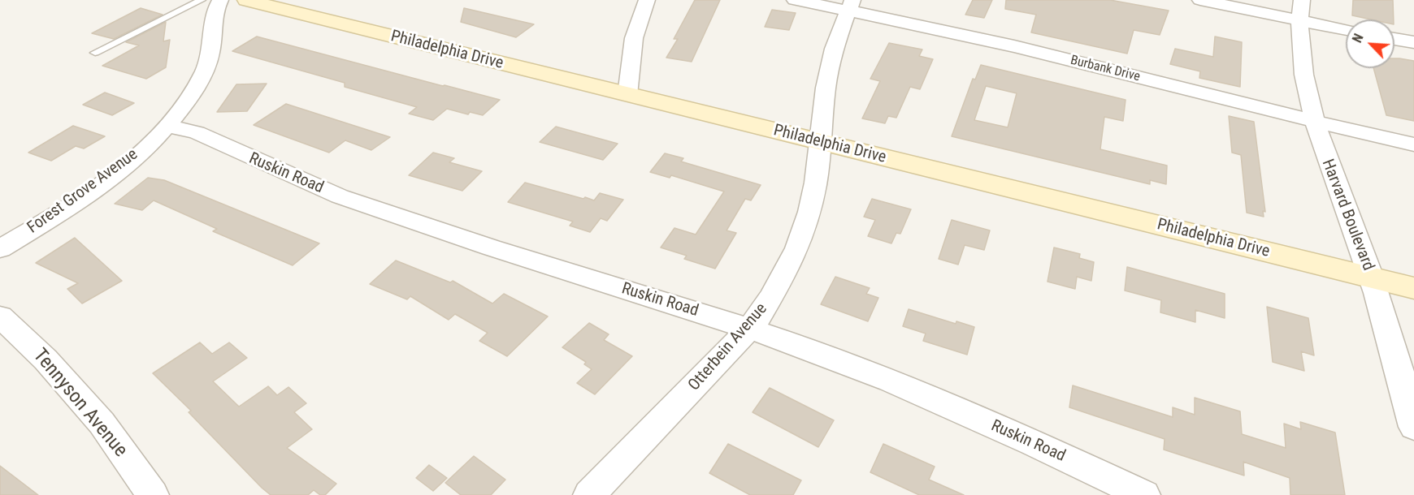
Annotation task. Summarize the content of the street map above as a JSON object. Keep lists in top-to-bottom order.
{
  "streets": {
    "main road": ["Philadelphia Drive"],
    "street": [
      "Burbank Drive",
      "Ruskin Road",
      "Forest Grove Avenue",
      "Harvard Boulevard",
      "Otterbein Avenue",
      "Tennyson Avenue"
    ]
  },
  "crossings": [
    ["Philadelphia Drive", "Harvard Boulevard"],
    ["Philadelphia Drive", "Otterbein Avenue"],
    ["Burbank Drive", "Harvard Boulevard"],
    ["Burbank Drive", "Otterbein Avenue"],
    ["Ruskin Road", "Forest Grove Avenue"],
    ["Ruskin Road", "Otterbein Avenue"]
  ],
  "north": "top left"
}
